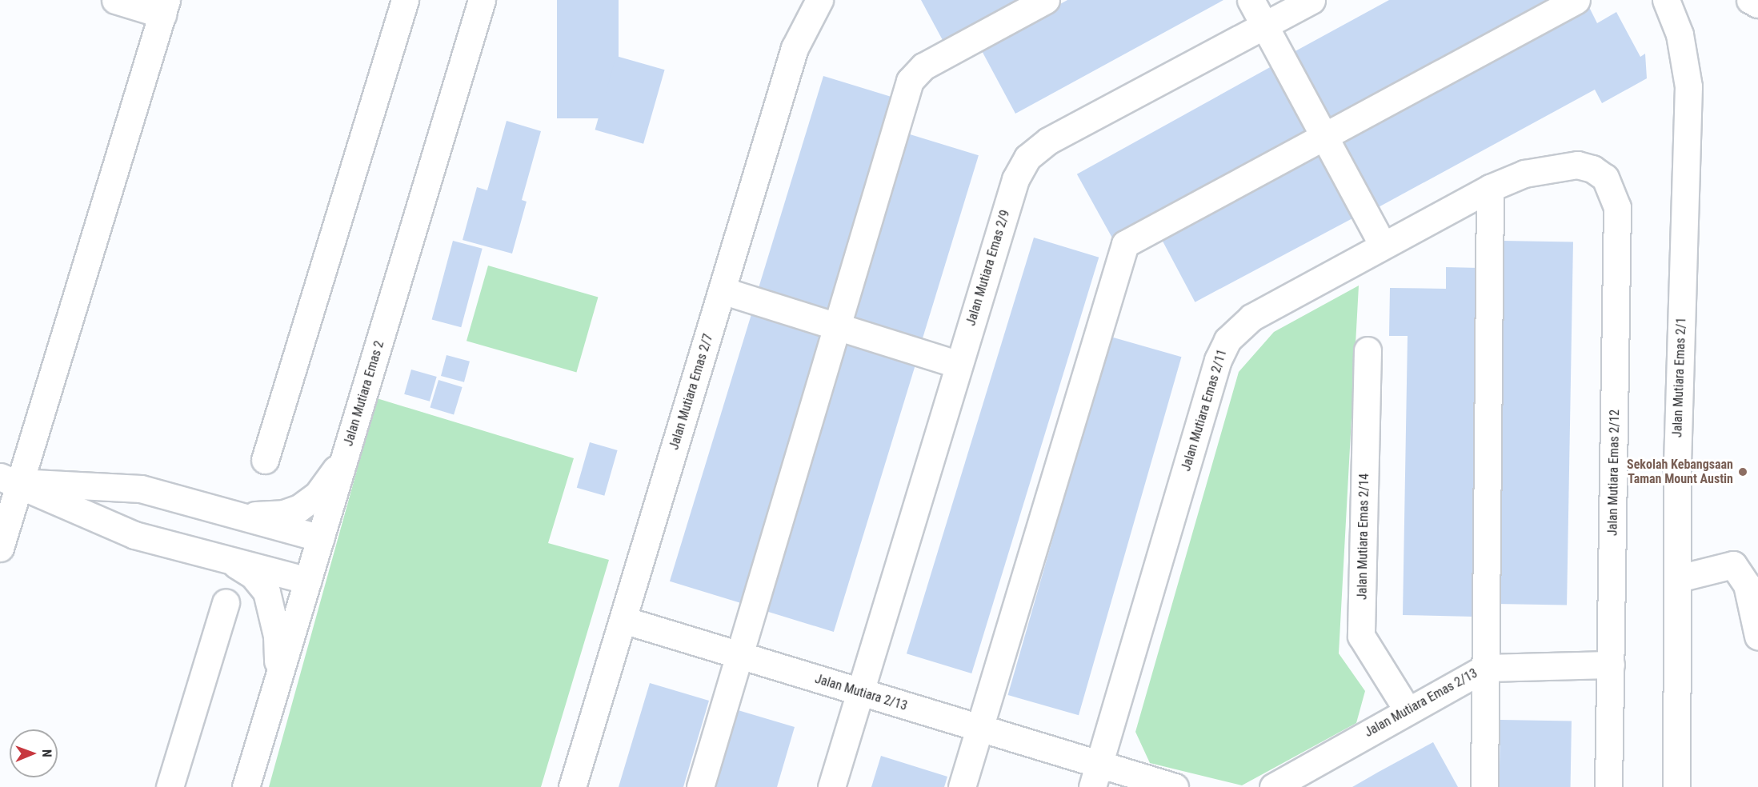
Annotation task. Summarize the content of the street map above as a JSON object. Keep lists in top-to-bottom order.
{
  "streets": {
    "street": [
      "Jalan Mutiara Emas 2/9",
      "Jalan Mutiara Emas 2/1",
      "Jalan Mutiara Emas 2/7",
      "Jalan Mutiara Emas 2",
      "Jalan Mutiara Emas 2/11",
      "Jalan Mutiara Emas 2/12",
      "Jalan Mutiara Emas 2/14",
      "Jalan Mutiara 2/13",
      "Jalan Mutiara Emas 2/13"
    ]
  },
  "crossings": [
    ["Jalan Mutiara Emas 2/9", "Jalan Mutiara 2/13"],
    ["Jalan Mutiara Emas 2/7", "Jalan Mutiara 2/13"],
    ["Jalan Mutiara Emas 2/11", "Jalan Mutiara Emas 2/12"],
    ["Jalan Mutiara Emas 2/11", "Jalan Mutiara 2/13"],
    ["Jalan Mutiara Emas 2/12", "Jalan Mutiara Emas 2/13"],
    ["Jalan Mutiara Emas 2/14", "Jalan Mutiara Emas 2/13"]
  ],
  "places": ["Sekolah Kebangsaan Taman Mount Austin"],
  "north": "right"
}
